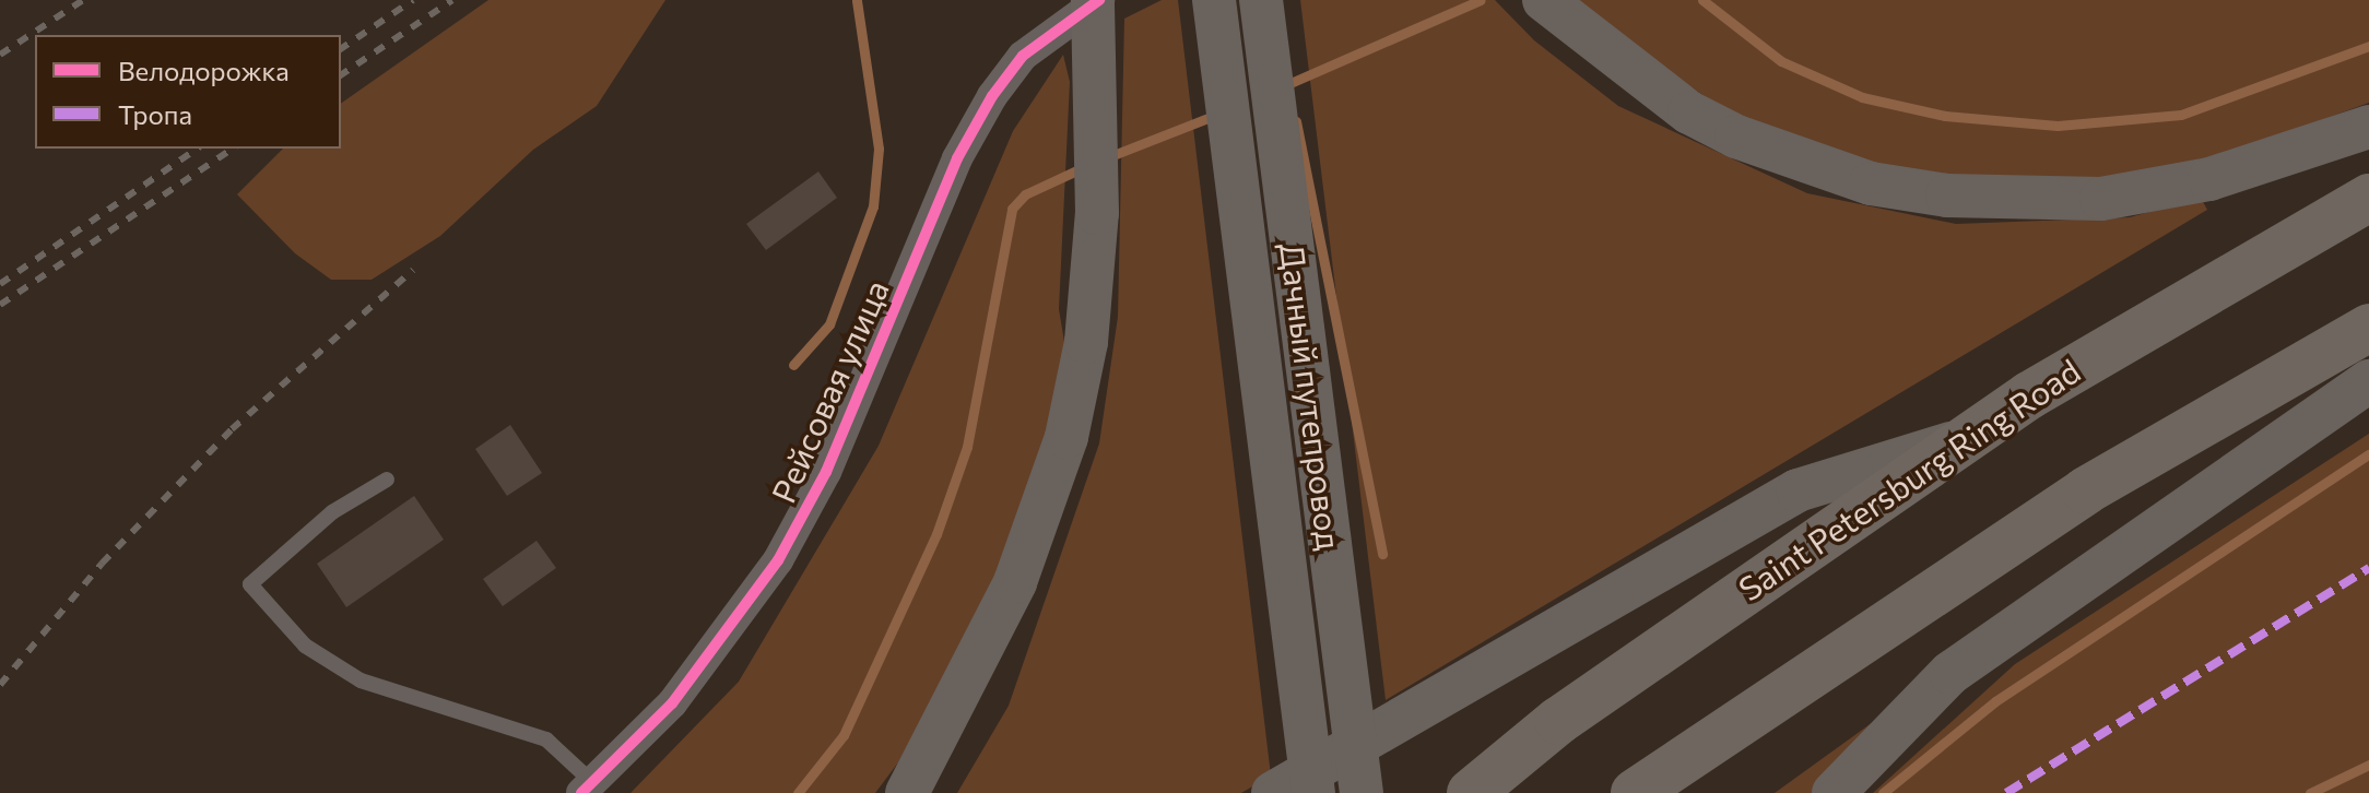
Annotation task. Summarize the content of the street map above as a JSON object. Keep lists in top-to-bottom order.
{
  "streets": {
    "highway": ["Saint Petersburg Ring Road"],
    "main road": ["Дачный путепровод"],
    "street": ["Рейсовая улица"]
  },
  "legend": ["Велодорожка", "Тропа"]
}
